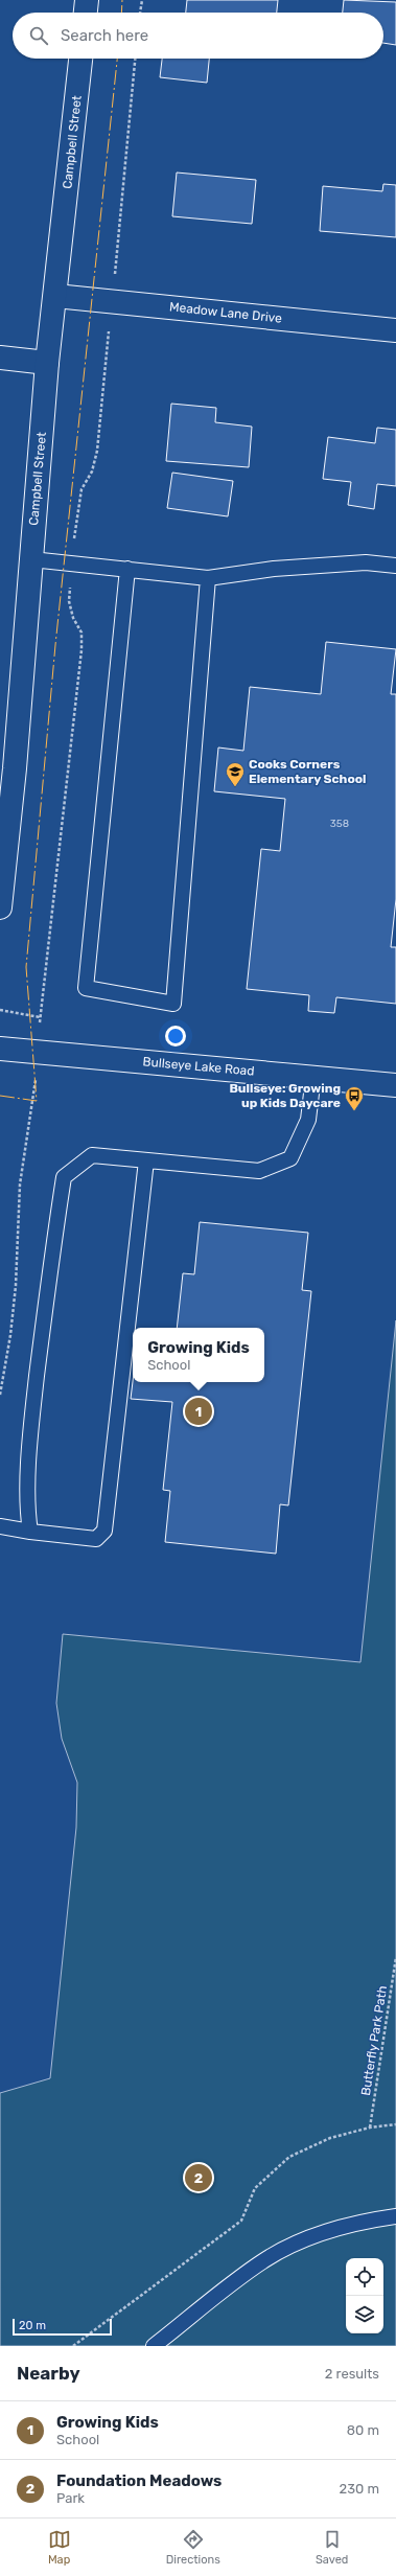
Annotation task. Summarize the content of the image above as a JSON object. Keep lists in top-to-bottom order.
{
  "streets": {
    "main road": ["Campbell Street", "Meadow Lane Drive", "Bullseye Lake Road"],
    "path": ["Butterfly Park Path"]
  },
  "crossings": [
    ["Campbell Street", "Meadow Lane Drive"]
  ],
  "places": {
    "school or university": ["Cooks Corners Elementary School"],
    "bus stop": ["Bullseye: Growing up Kids Daycare"]
  },
  "house_numbers": ["358"],
  "scale_bar": "20 m",
  "page": {
    "search": "Search here",
    "popup": ["Growing Kids", "School"],
    "pins": ["1", "2"],
    "scale": "20 m",
    "heading": ["Nearby", "2 results"],
    "list": [
      {
        "mark": "1",
        "name": "Growing Kids",
        "note": "School",
        "value": "80 m"
      },
      {
        "mark": "2",
        "name": "Foundation Meadows",
        "note": "Park",
        "value": "230 m"
      }
    ],
    "nav": ["Map", "Directions", "Saved"]
  }
}
